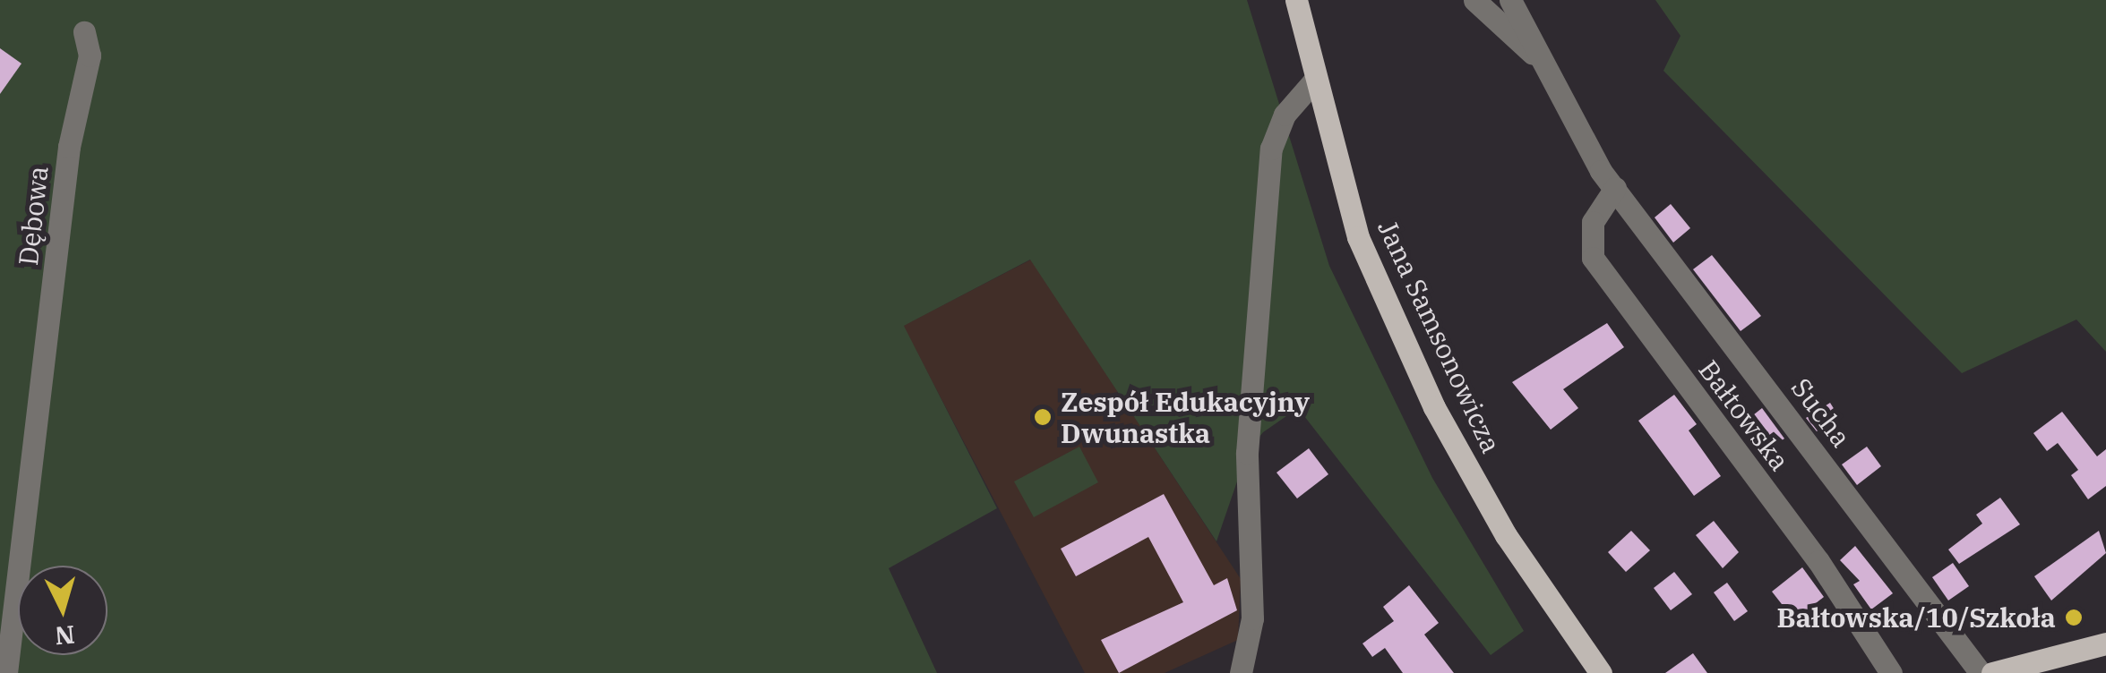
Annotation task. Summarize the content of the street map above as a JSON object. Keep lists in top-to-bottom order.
{
  "streets": {
    "main road": ["Jana Samsonowicza"],
    "street": ["Dębowa", "Sucha", "Bałtowska"]
  },
  "crossings": [
    ["Sucha", "Bałtowska"]
  ],
  "places": ["Zespół Edukacyjny Dwunastka", "Bałtowska/10/Szkoła"],
  "north": "bottom"
}
